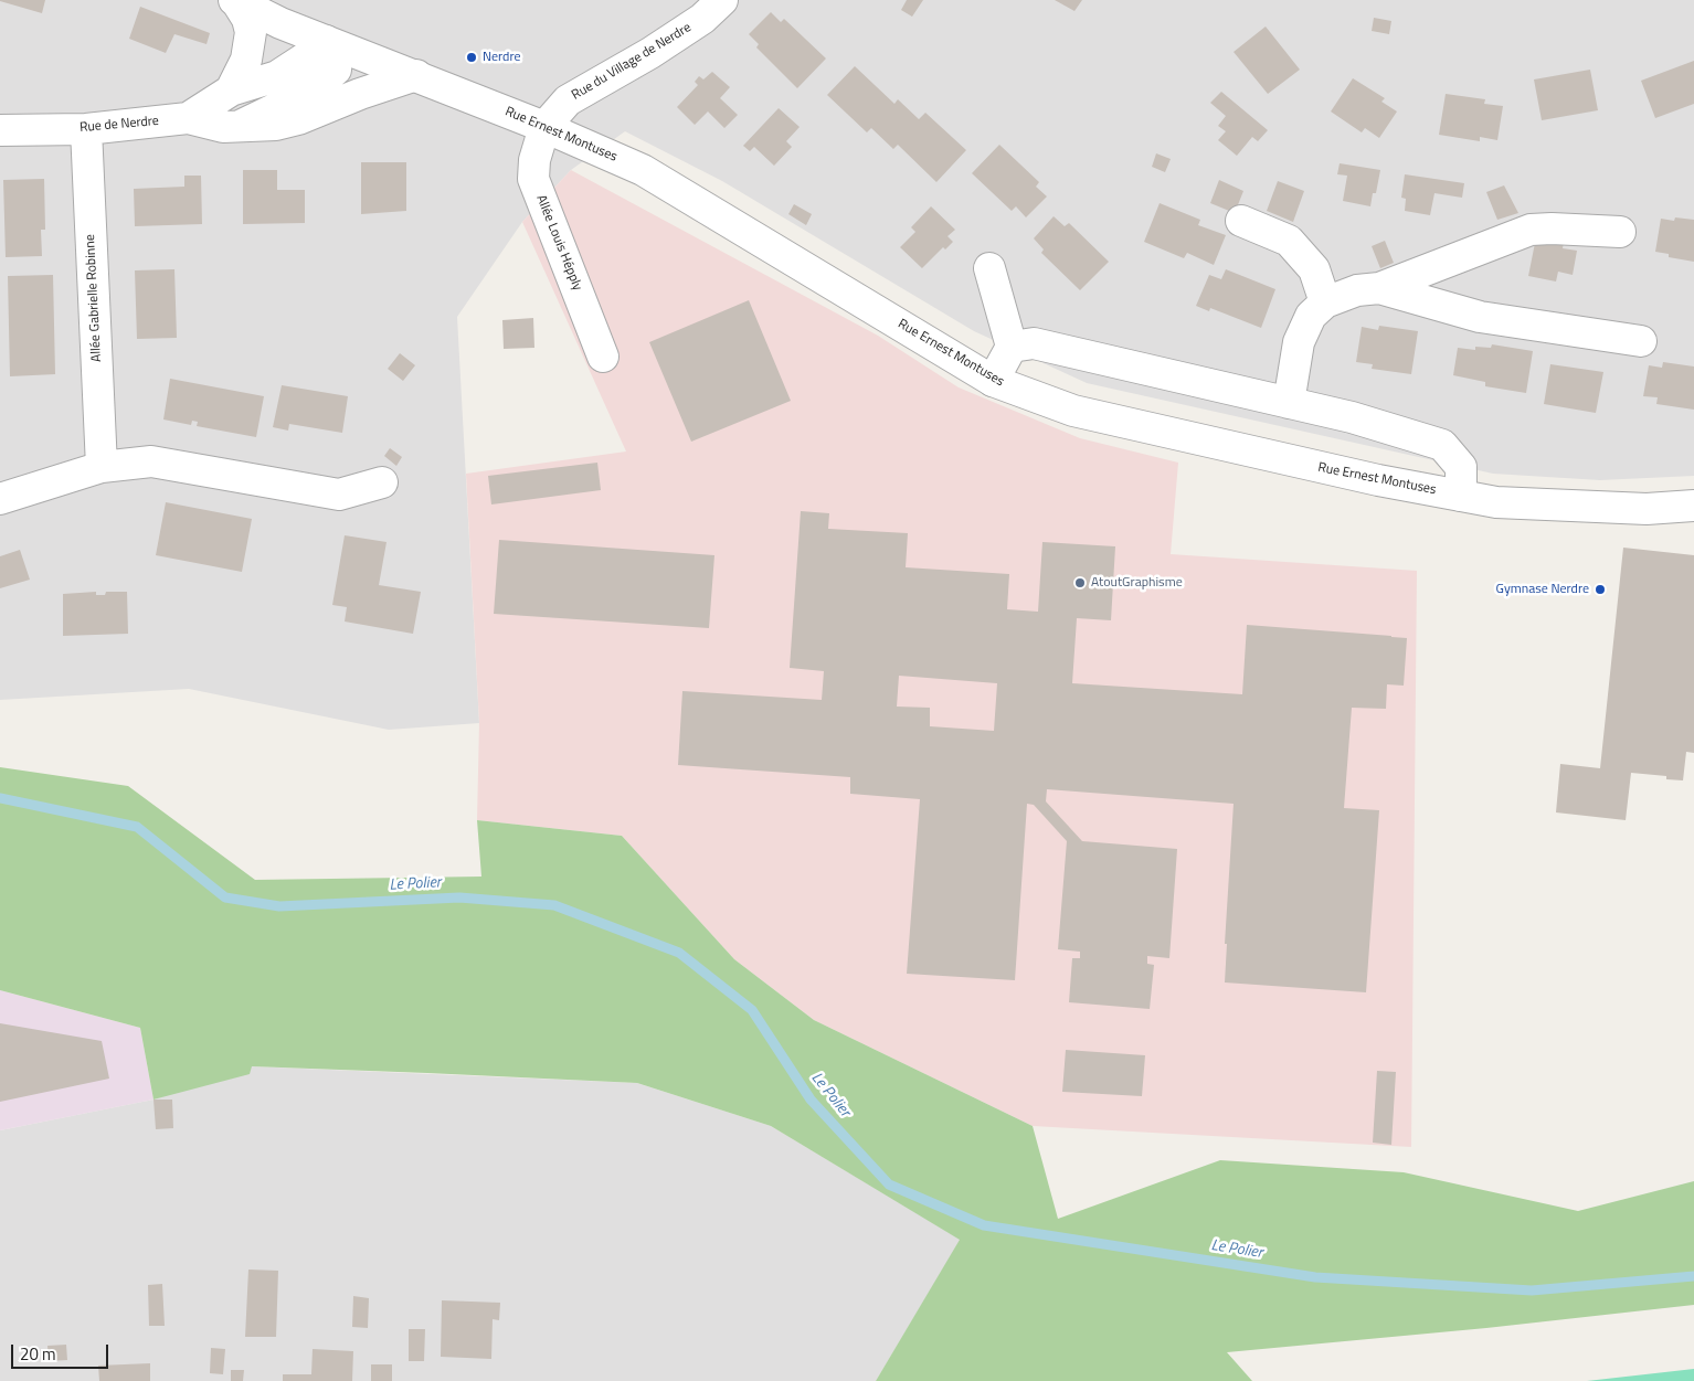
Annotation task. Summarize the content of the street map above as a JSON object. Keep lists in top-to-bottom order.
{
  "streets": {
    "street": [
      "Rue du Village de Nerdre",
      "Rue de Nerdre",
      "Rue Ernest Montuses",
      "Allée Louis Hépply",
      "Allée Gabrielle Robinne"
    ]
  },
  "crossings": [
    ["Rue du Village de Nerdre", "Rue Ernest Montuses"],
    ["Rue du Village de Nerdre", "Allée Louis Hépply"],
    ["Rue de Nerdre", "Rue Ernest Montuses"],
    ["Rue de Nerdre", "Allée Gabrielle Robinne"],
    ["Rue Ernest Montuses", "Allée Louis Hépply"]
  ],
  "water": ["Le Polier"],
  "places": ["Nerdre", "AtoutGraphisme", "Gymnase Nerdre"],
  "scale_bar": "20 m"
}
